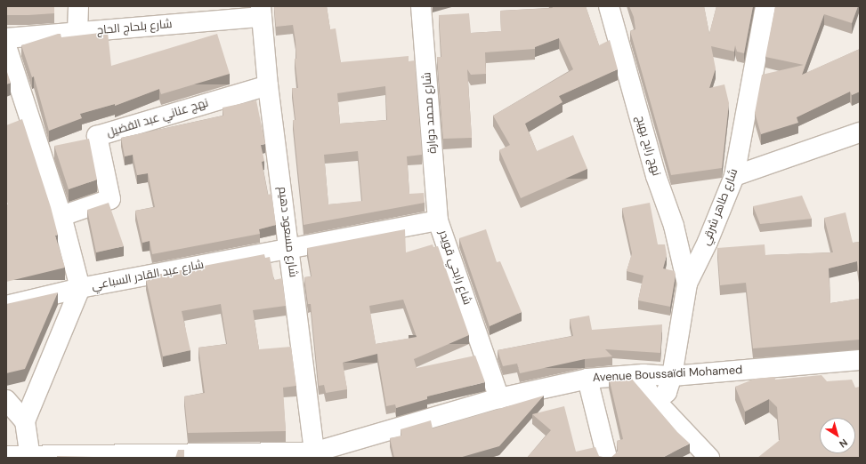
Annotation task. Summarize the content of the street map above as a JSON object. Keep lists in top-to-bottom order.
{
  "streets": {
    "street": [
      "شارع بلحاج الحاج",
      "شارع محمد دوارة",
      "نهج عناني عبد الفضيل",
      "نهج رابح بهيج",
      "شارع طاهر شرقي",
      "شارع مسعود دهيم",
      "شاع رابحي قويدر",
      "شارع عبد القادر السباعي",
      "Avenue Boussaïdi Mohamed"
    ]
  },
  "crossings": [
    ["شارع بلحاج الحاج", "شارع مسعود دهيم"],
    ["شارع محمد دوارة", "شاع رابحي قويدر"],
    ["نهج عناني عبد الفضيل", "شارع مسعود دهيم"],
    ["نهج رابح بهيج", "شارع طاهر شرقي"],
    ["شارع طاهر شرقي", "Avenue Boussaïdi Mohamed"],
    ["شارع مسعود دهيم", "شاع رابحي قويدر"],
    ["شارع مسعود دهيم", "شارع عبد القادر السباعي"],
    ["شارع مسعود دهيم", "Avenue Boussaïdi Mohamed"],
    ["شاع رابحي قويدر", "شارع عبد القادر السباعي"],
    ["شاع رابحي قويدر", "Avenue Boussaïdi Mohamed"]
  ],
  "north": "bottom right"
}
